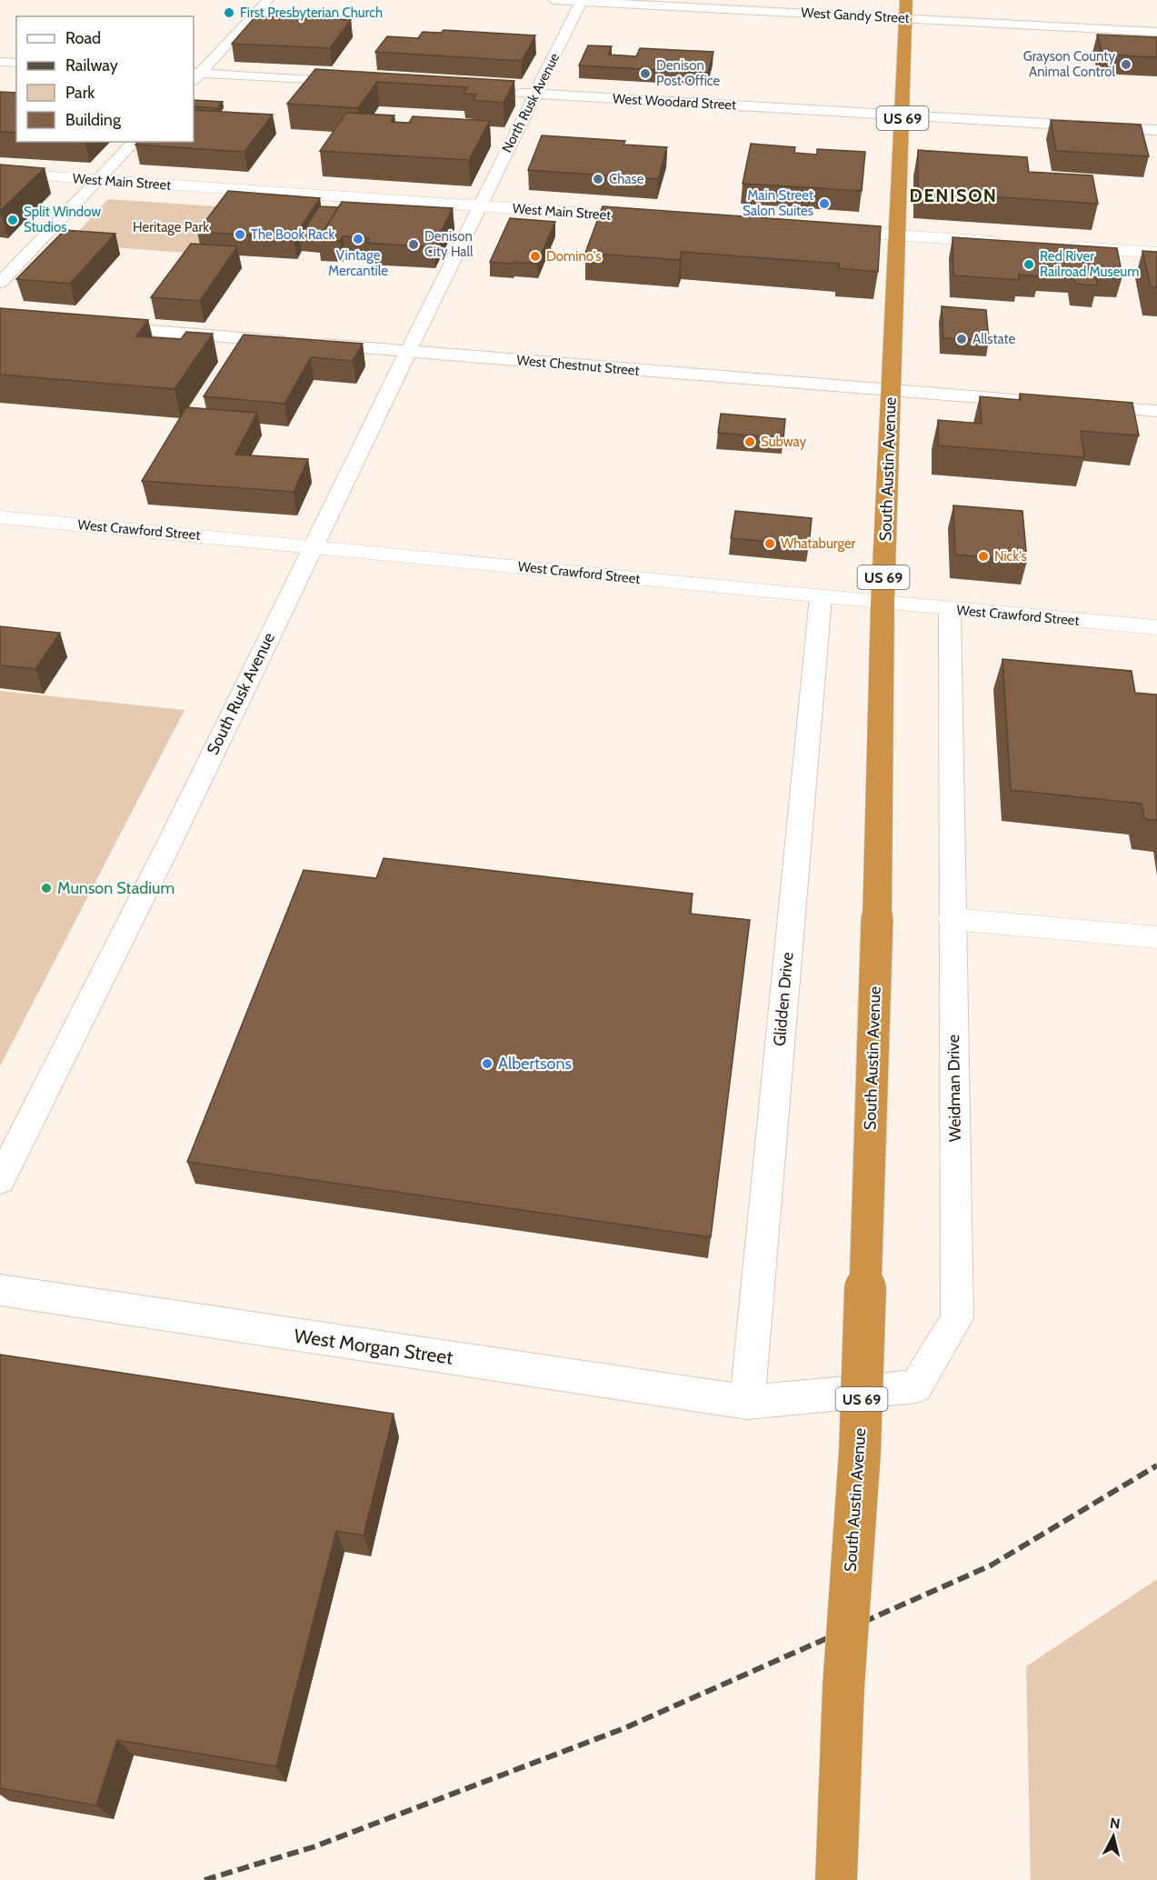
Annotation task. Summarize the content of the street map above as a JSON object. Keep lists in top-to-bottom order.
{
  "streets": {
    "highway": ["US 69", "South Austin Avenue"],
    "main road": ["West Main Street", "West Crawford Street"],
    "street": [
      "West Gandy Street",
      "West Woodard Street",
      "North Rusk Avenue",
      "West Chestnut Street",
      "South Rusk Avenue",
      "Glidden Drive",
      "Weidman Drive",
      "West Morgan Street"
    ]
  },
  "crossings": [
    ["West Gandy Street", "North Rusk Avenue"],
    ["West Gandy Street", "US 69"],
    ["West Woodard Street", "North Rusk Avenue"],
    ["West Woodard Street", "US 69"],
    ["North Rusk Avenue", "West Main Street"],
    ["North Rusk Avenue", "South Rusk Avenue"],
    ["US 69", "South Austin Avenue"],
    ["West Main Street", "South Rusk Avenue"],
    ["West Chestnut Street", "South Austin Avenue"],
    ["West Chestnut Street", "South Rusk Avenue"],
    ["South Austin Avenue", "West Crawford Street"],
    ["West Crawford Street", "South Rusk Avenue"],
    ["West Crawford Street", "Glidden Drive"],
    ["West Crawford Street", "Weidman Drive"],
    ["Glidden Drive", "Weidman Drive"],
    ["Glidden Drive", "West Morgan Street"],
    ["Weidman Drive", "West Morgan Street"]
  ],
  "districts": ["DENISON"],
  "parks": ["Heritage Park"],
  "places": [
    "First Presbyterian Church",
    "Grayson County Animal Control",
    "Denison Post Office",
    "Chase",
    "Main Street Salon Suites",
    "Split Window Studios",
    "The Book Rack",
    "Vintage Mercantile",
    "Denison City Hall",
    "Domino's",
    "Red River Railroad Museum",
    "Allstate",
    "Subway",
    "Whataburger",
    "Nick's",
    "Munson Stadium",
    "Albertsons"
  ],
  "legend": [
    "Road",
    "Railway",
    "Park",
    "Building"
  ],
  "north": "top"
}
